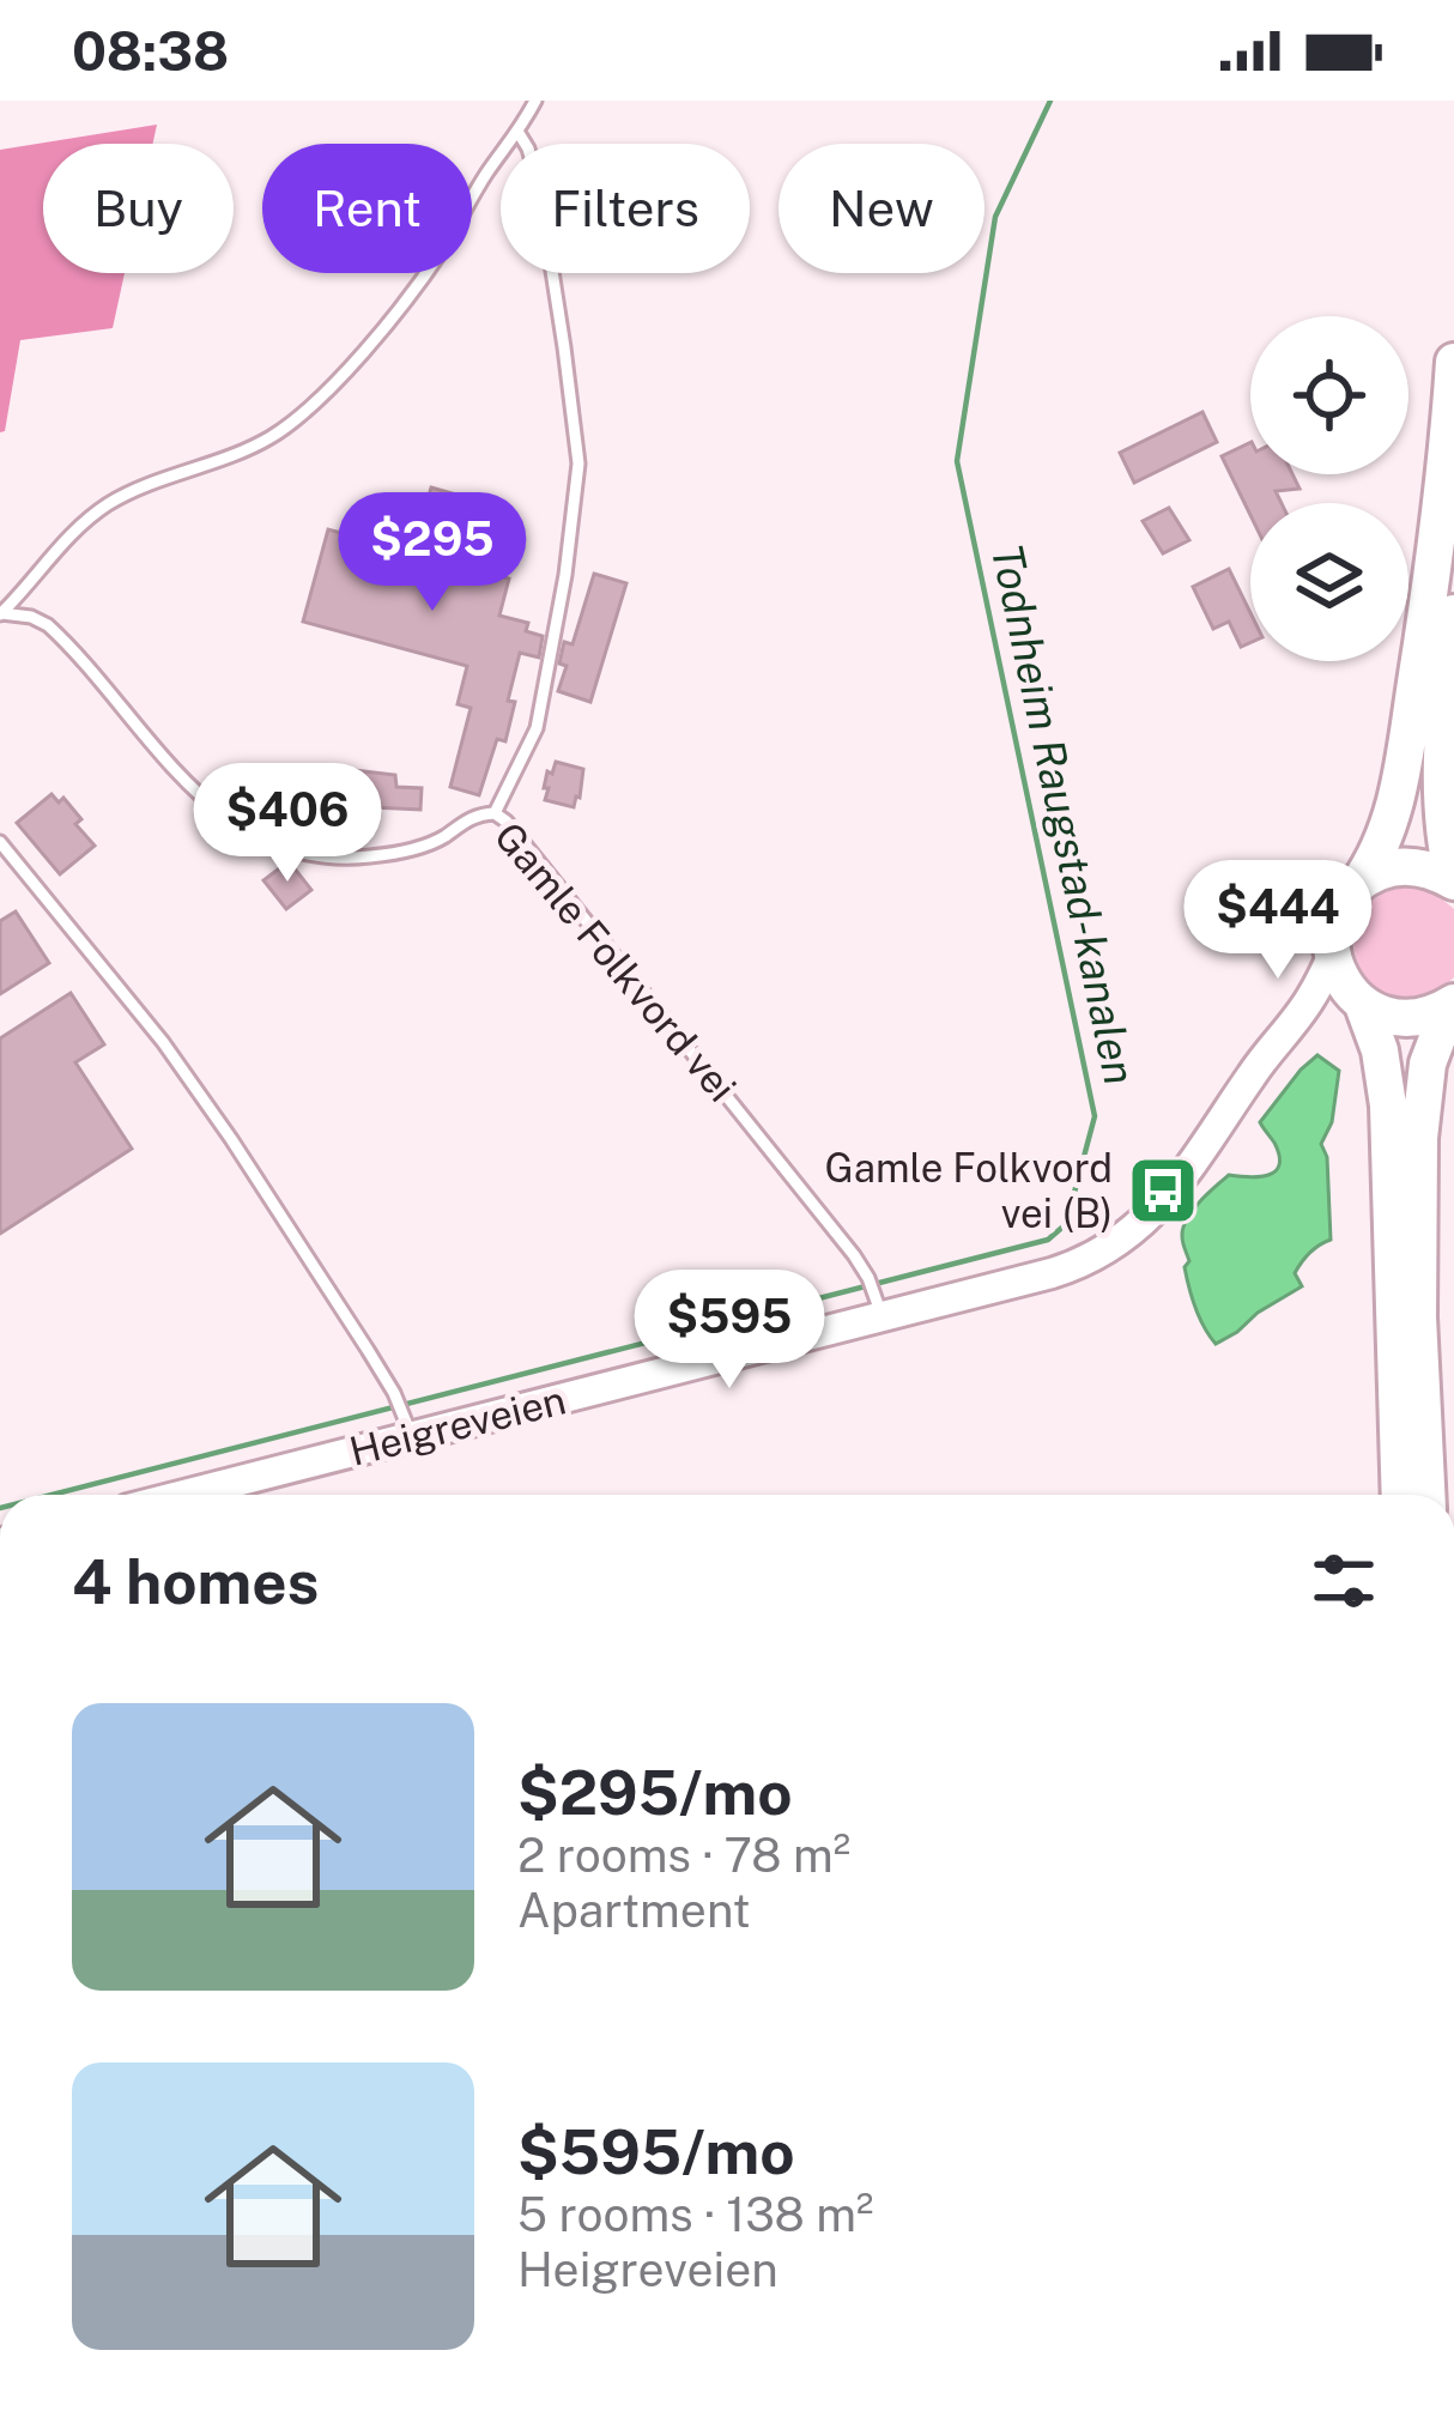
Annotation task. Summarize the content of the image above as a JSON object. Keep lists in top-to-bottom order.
{
  "streets": {
    "main road": ["Heigreveien"],
    "lane": ["Gamle Folkvord vei"]
  },
  "crossings": [
    ["Gamle Folkvord vei", "Heigreveien"]
  ],
  "water": ["Todnheim Raugstad-kanalen"],
  "places": {
    "bus stop": ["Gamle Folkvord vei (B)"]
  },
  "page": {
    "status": "08:38",
    "chip": [
      "Buy",
      "Rent",
      "Filters",
      "New"
    ],
    "price": [
      "$295",
      "$406",
      "$444",
      "$595"
    ],
    "heading": "4 homes",
    "list": [
      {
        "name": "$295/mo",
        "note": "2 rooms · 78 m² · Apartment"
      },
      {
        "name": "$595/mo",
        "note": "5 rooms · 138 m² · Heigreveien"
      }
    ]
  }
}
